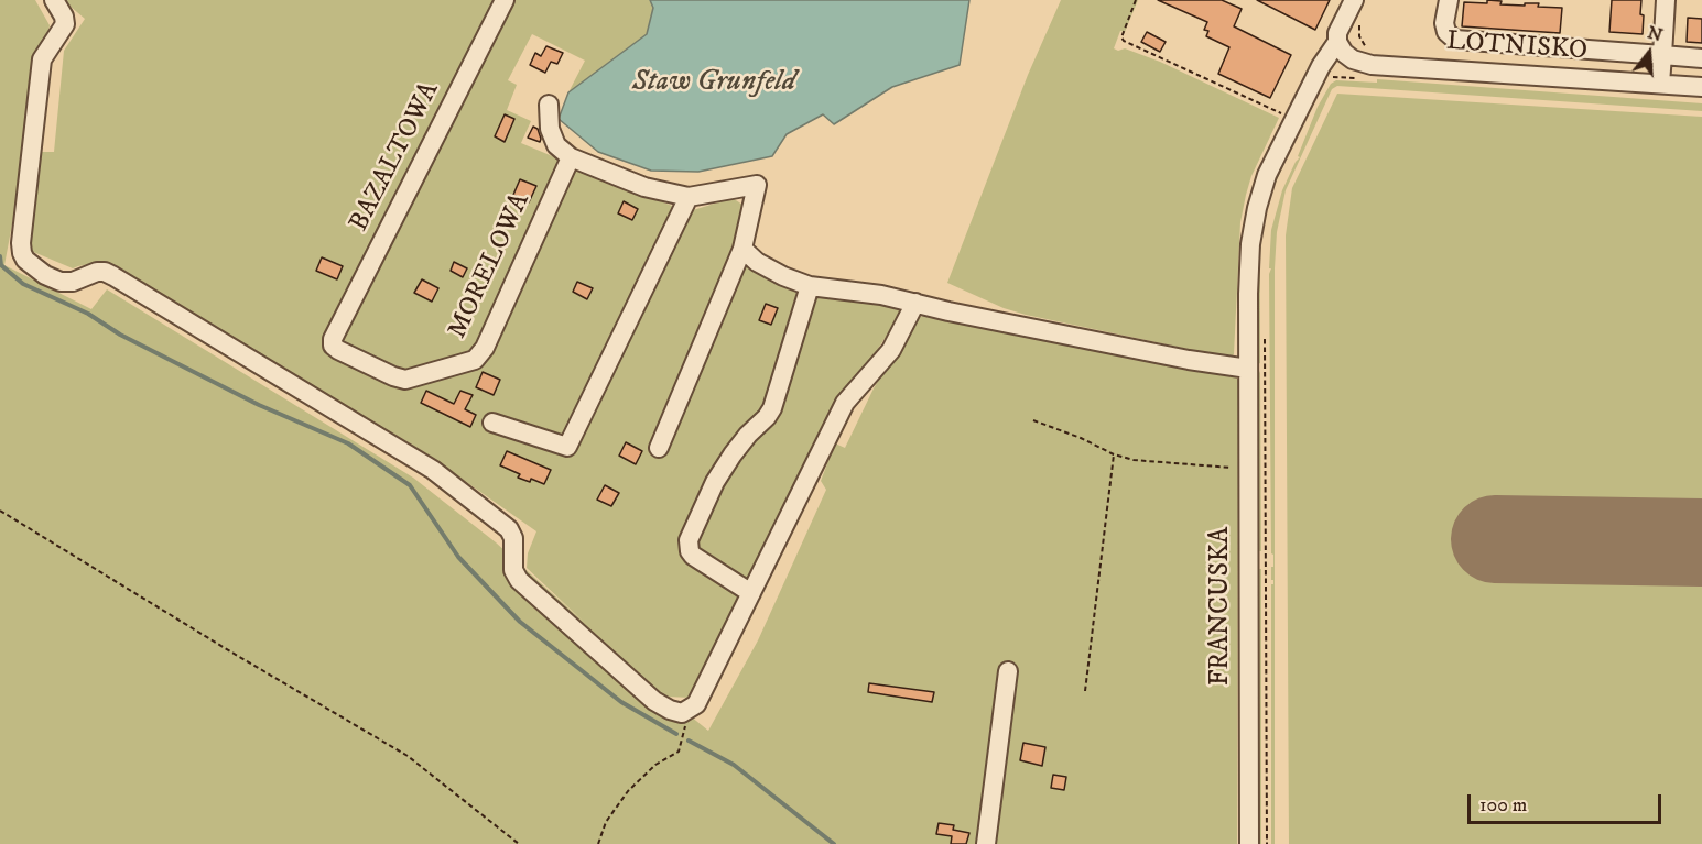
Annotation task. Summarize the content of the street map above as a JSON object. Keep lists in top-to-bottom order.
{
  "streets": {
    "street": [
      "LOTNISKO",
      "BAZALTOWA",
      "MORELOWA",
      "FRANCUSKA"
    ]
  },
  "crossings": [
    ["LOTNISKO", "FRANCUSKA"],
    ["BAZALTOWA", "MORELOWA"]
  ],
  "water": ["Staw Grunfeld"],
  "scale_bar": "100 m",
  "north": "top"
}
